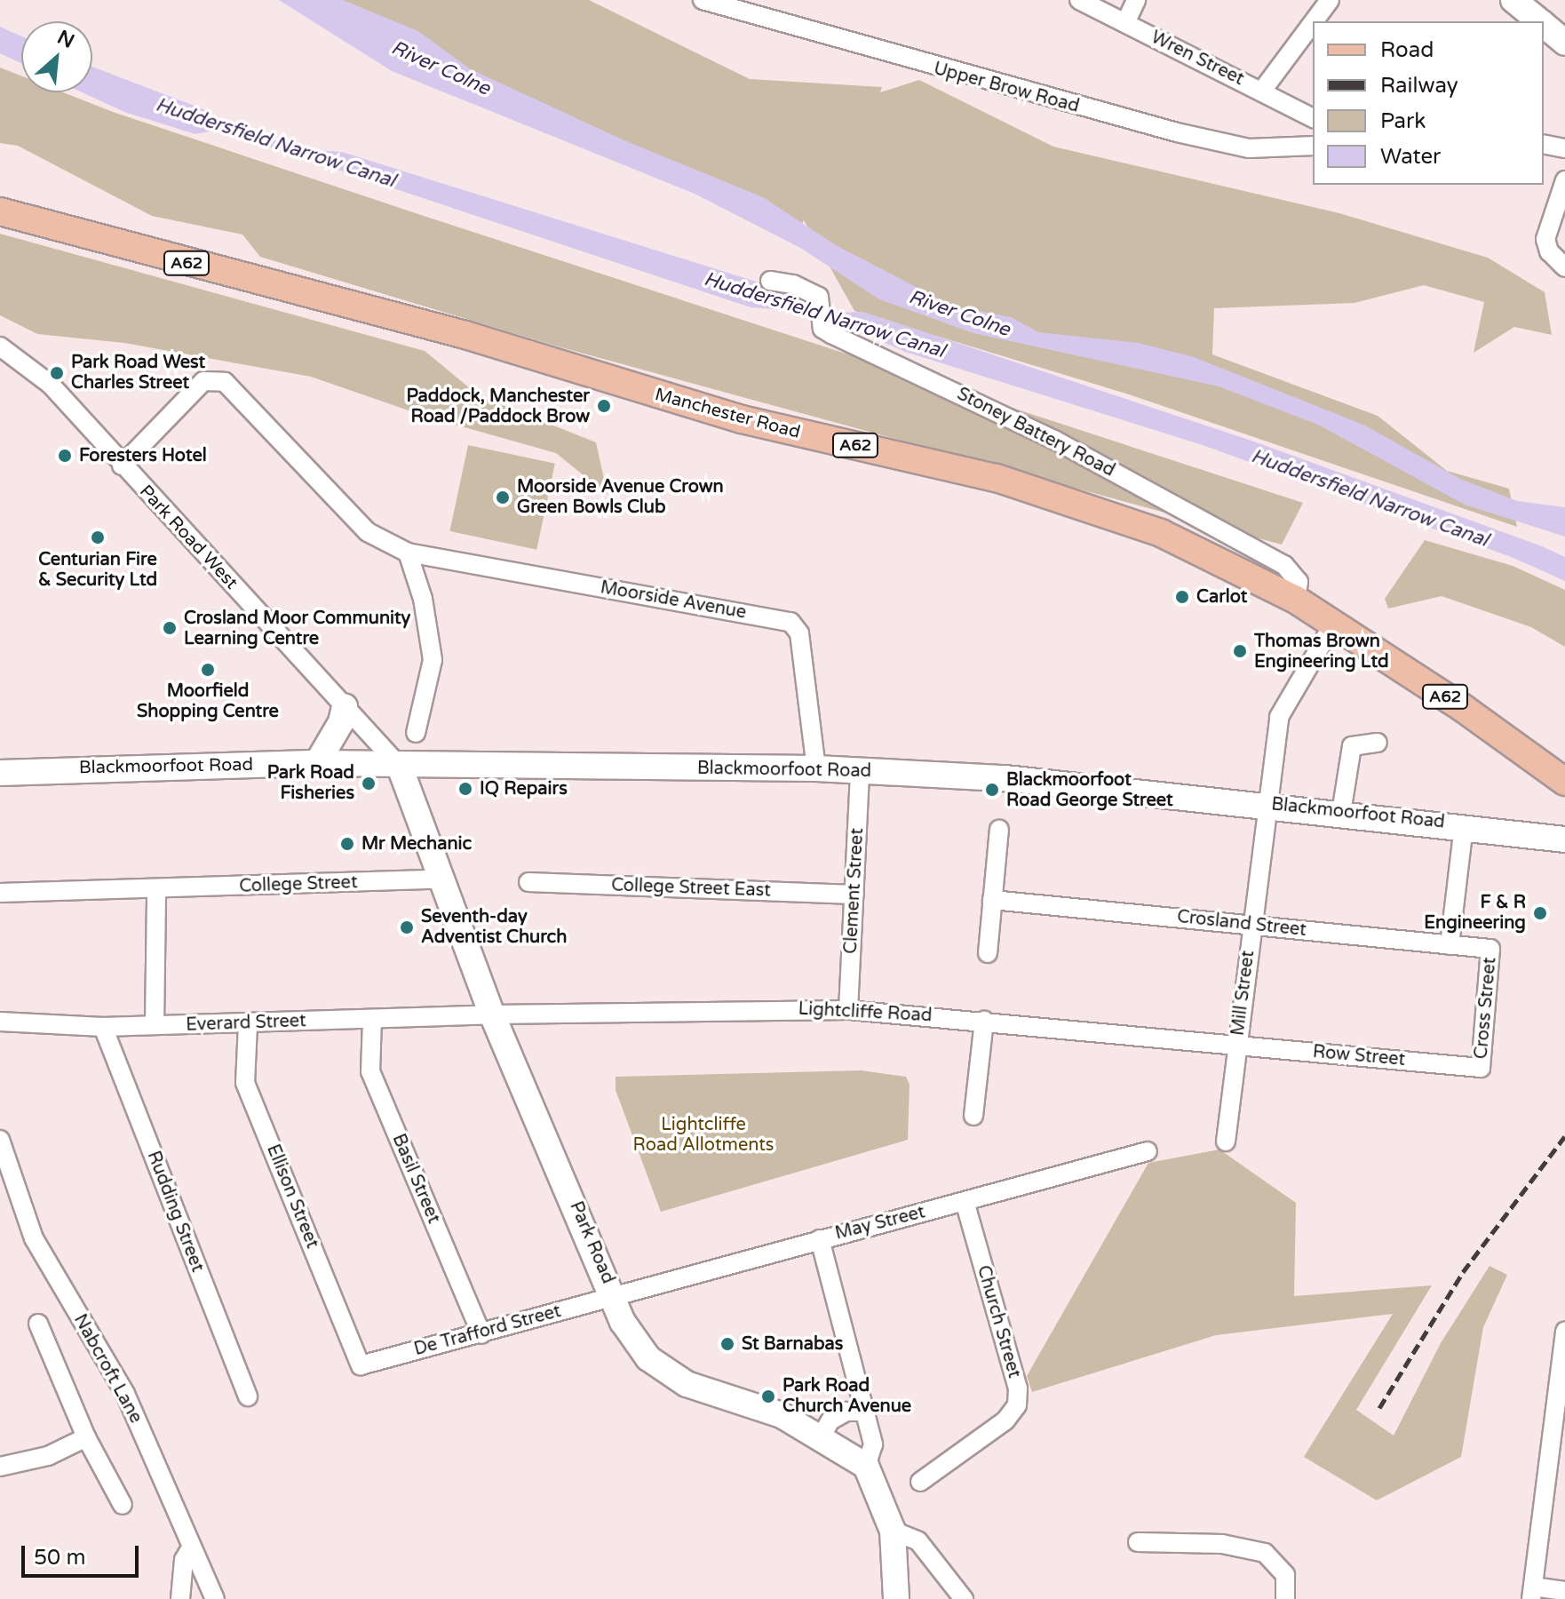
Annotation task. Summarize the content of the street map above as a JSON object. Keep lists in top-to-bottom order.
{
  "streets": {
    "main road": ["A62", "Manchester Road"],
    "street": [
      "Wren Street",
      "Upper Brow Road",
      "Stoney Battery Road",
      "Park Road West",
      "Moorside Avenue",
      "Blackmoorfoot Road",
      "College Street",
      "College Street East",
      "Clement Street",
      "Crosland Street",
      "Mill Street",
      "Cross Street",
      "Lightcliffe Road",
      "Everard Street",
      "Row Street",
      "Basil Street",
      "Ellison Street",
      "Rudding Street",
      "May Street",
      "Park Road",
      "Church Street",
      "De Trafford Street",
      "Nabcroft Lane"
    ]
  },
  "crossings": [
    ["Manchester Road", "Stoney Battery Road"],
    ["Manchester Road", "Mill Street"],
    ["Park Road West", "Moorside Avenue"],
    ["Park Road West", "Blackmoorfoot Road"],
    ["Park Road West", "Park Road"],
    ["Moorside Avenue", "Blackmoorfoot Road"],
    ["Blackmoorfoot Road", "Clement Street"],
    ["Blackmoorfoot Road", "Mill Street"],
    ["Blackmoorfoot Road", "Park Road"],
    ["College Street", "Park Road"],
    ["College Street East", "Clement Street"],
    ["Clement Street", "Lightcliffe Road"],
    ["Crosland Street", "Mill Street"],
    ["Crosland Street", "Cross Street"],
    ["Mill Street", "Lightcliffe Road"],
    ["Mill Street", "Row Street"],
    ["Cross Street", "Row Street"],
    ["Lightcliffe Road", "Everard Street"],
    ["Lightcliffe Road", "Row Street"],
    ["Lightcliffe Road", "Park Road"],
    ["Everard Street", "Basil Street"],
    ["Everard Street", "Ellison Street"],
    ["Everard Street", "Rudding Street"],
    ["Everard Street", "Park Road"],
    ["Basil Street", "De Trafford Street"],
    ["Ellison Street", "De Trafford Street"],
    ["May Street", "Park Road"],
    ["May Street", "Church Street"],
    ["May Street", "De Trafford Street"],
    ["Park Road", "De Trafford Street"]
  ],
  "water": ["River Colne", "Huddersfield Narrow Canal"],
  "parks": ["Lightcliffe Road Allotments"],
  "places": [
    "Park Road West Charles Street",
    "Paddock, Manchester Road /Paddock Brow",
    "Foresters Hotel",
    "Moorside Avenue Crown Green Bowls Club",
    "Centurian Fire & Security Ltd",
    "Carlot",
    "Crosland Moor Community Learning Centre",
    "Thomas Brown Engineering Ltd",
    "Moorfield Shopping Centre",
    "Park Road Fisheries",
    "IQ Repairs",
    "Blackmoorfoot Road George Street",
    "Mr Mechanic",
    "F & R Engineering",
    "Seventh-day Adventist Church",
    "St Barnabas",
    "Park Road Church Avenue"
  ],
  "legend": [
    "Road",
    "Railway",
    "Park",
    "Water"
  ],
  "scale_bar": "50 m",
  "north": "top right"
}
